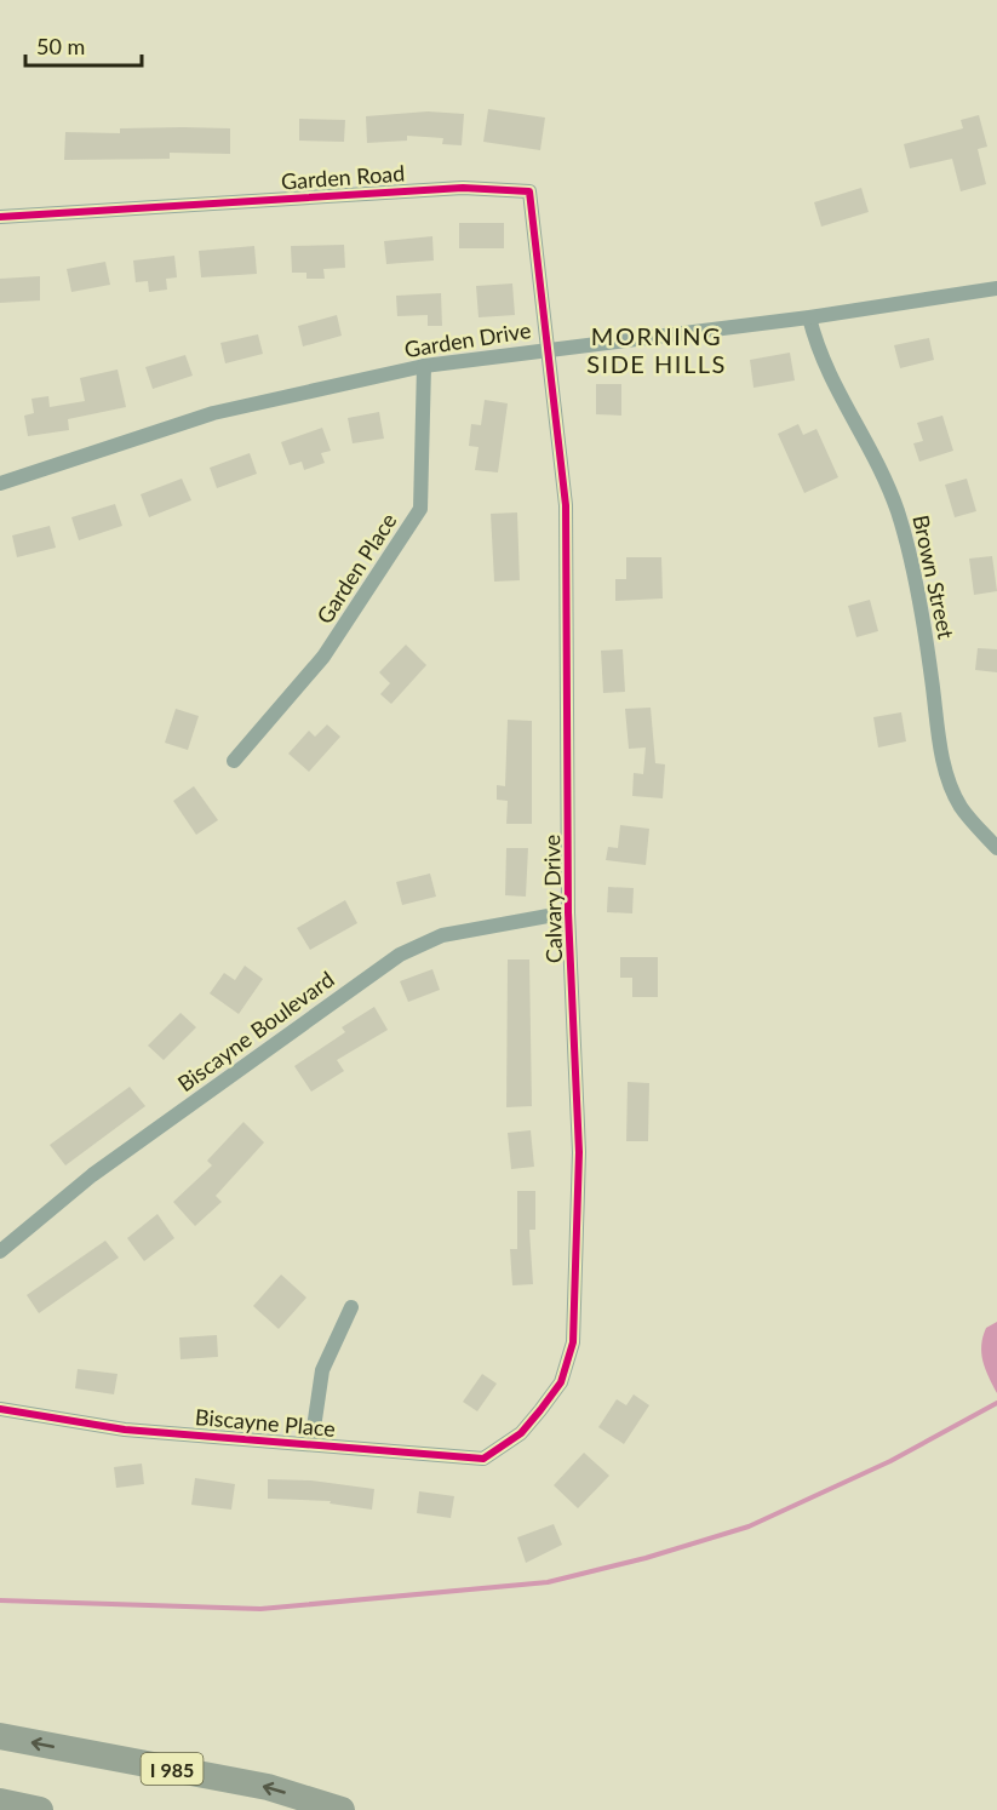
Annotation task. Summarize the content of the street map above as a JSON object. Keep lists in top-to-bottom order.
{
  "streets": {
    "highway": ["I 985"],
    "street": [
      "Garden Road",
      "Garden Drive",
      "Garden Place",
      "Brown Street",
      "Calvary Drive",
      "Biscayne Boulevard",
      "Biscayne Place"
    ]
  },
  "crossings": [
    ["Garden Road", "Garden Drive"],
    ["Garden Road", "Calvary Drive"],
    ["Garden Drive", "Garden Place"],
    ["Garden Drive", "Brown Street"],
    ["Garden Drive", "Calvary Drive"],
    ["Calvary Drive", "Biscayne Boulevard"],
    ["Calvary Drive", "Biscayne Place"]
  ],
  "districts": ["MORNING SIDE HILLS"],
  "scale_bar": "50 m"
}
